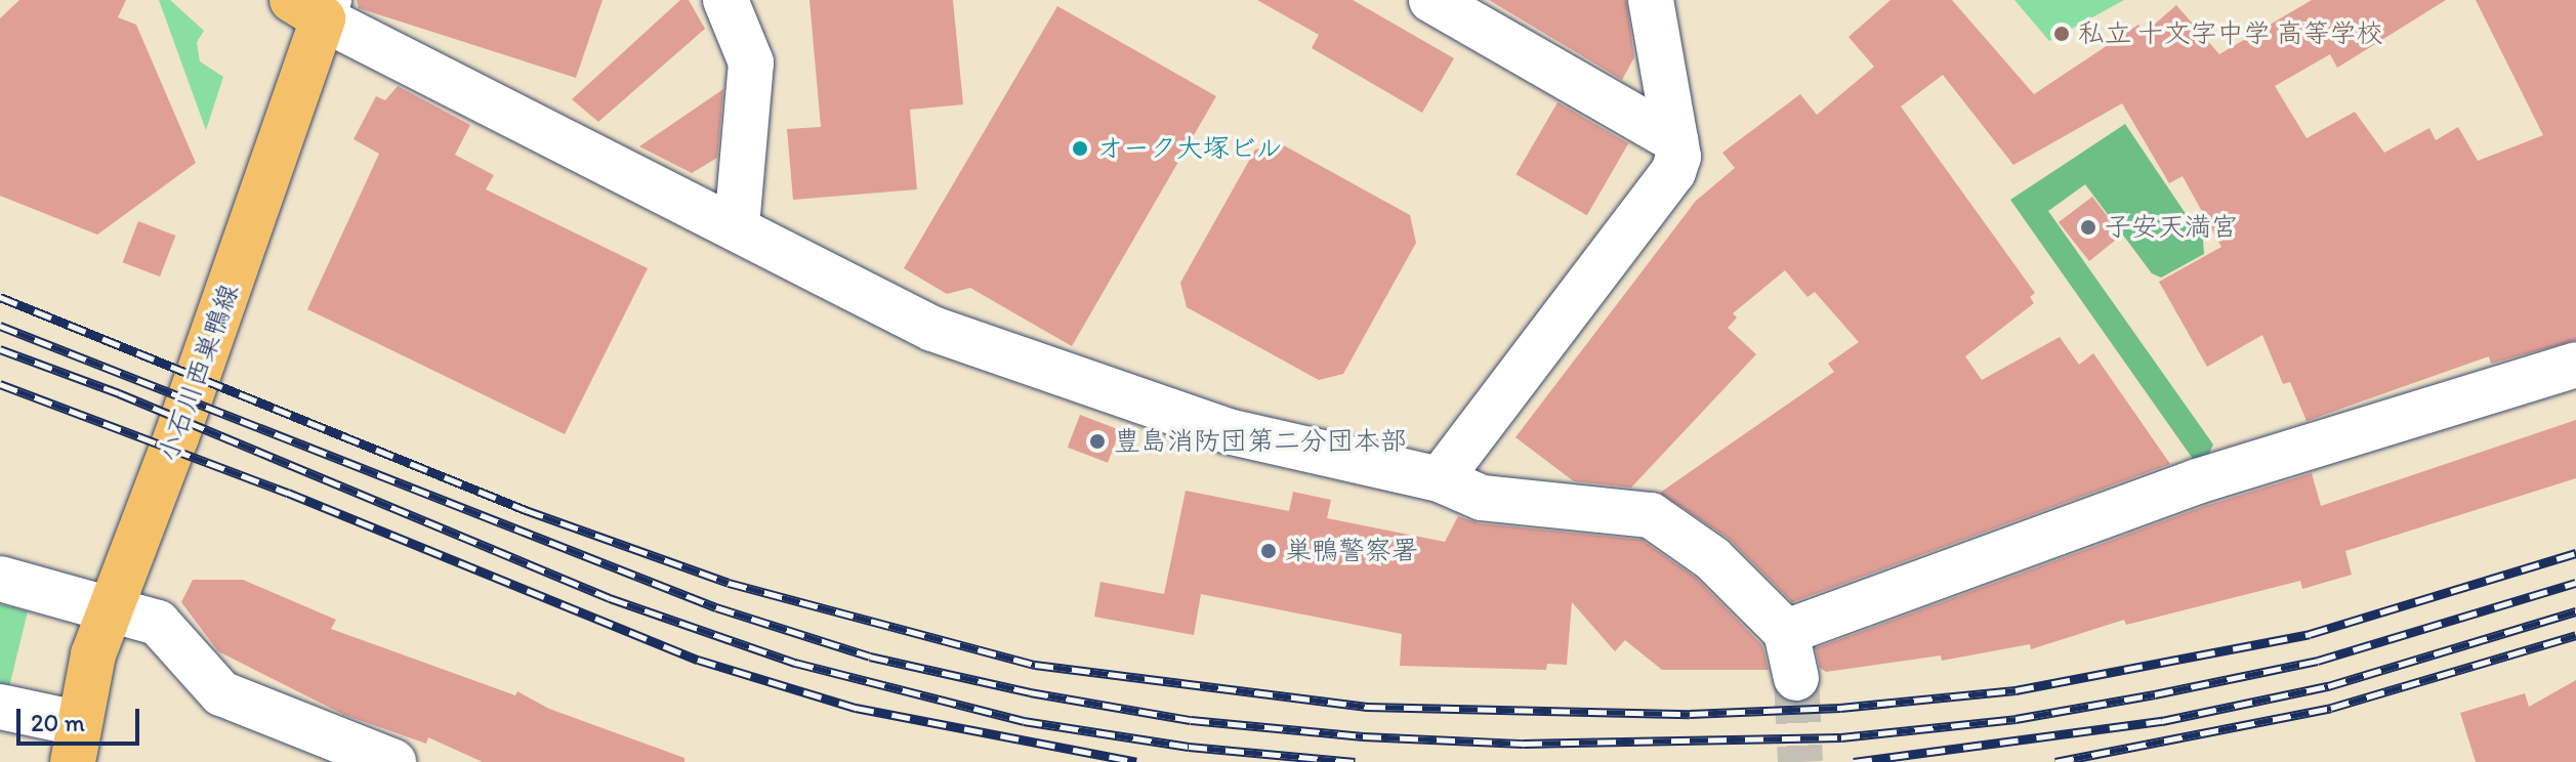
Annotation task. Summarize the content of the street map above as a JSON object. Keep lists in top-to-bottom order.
{
  "streets": {
    "main road": ["小石川西巣鴨線"]
  },
  "places": [
    "私立 十文字中学 高等学校",
    "オーク大塚ビル",
    "子安天満宮",
    "豊島消防団第二分団本部",
    "巣鴨警察署"
  ],
  "scale_bar": "20 m"
}
